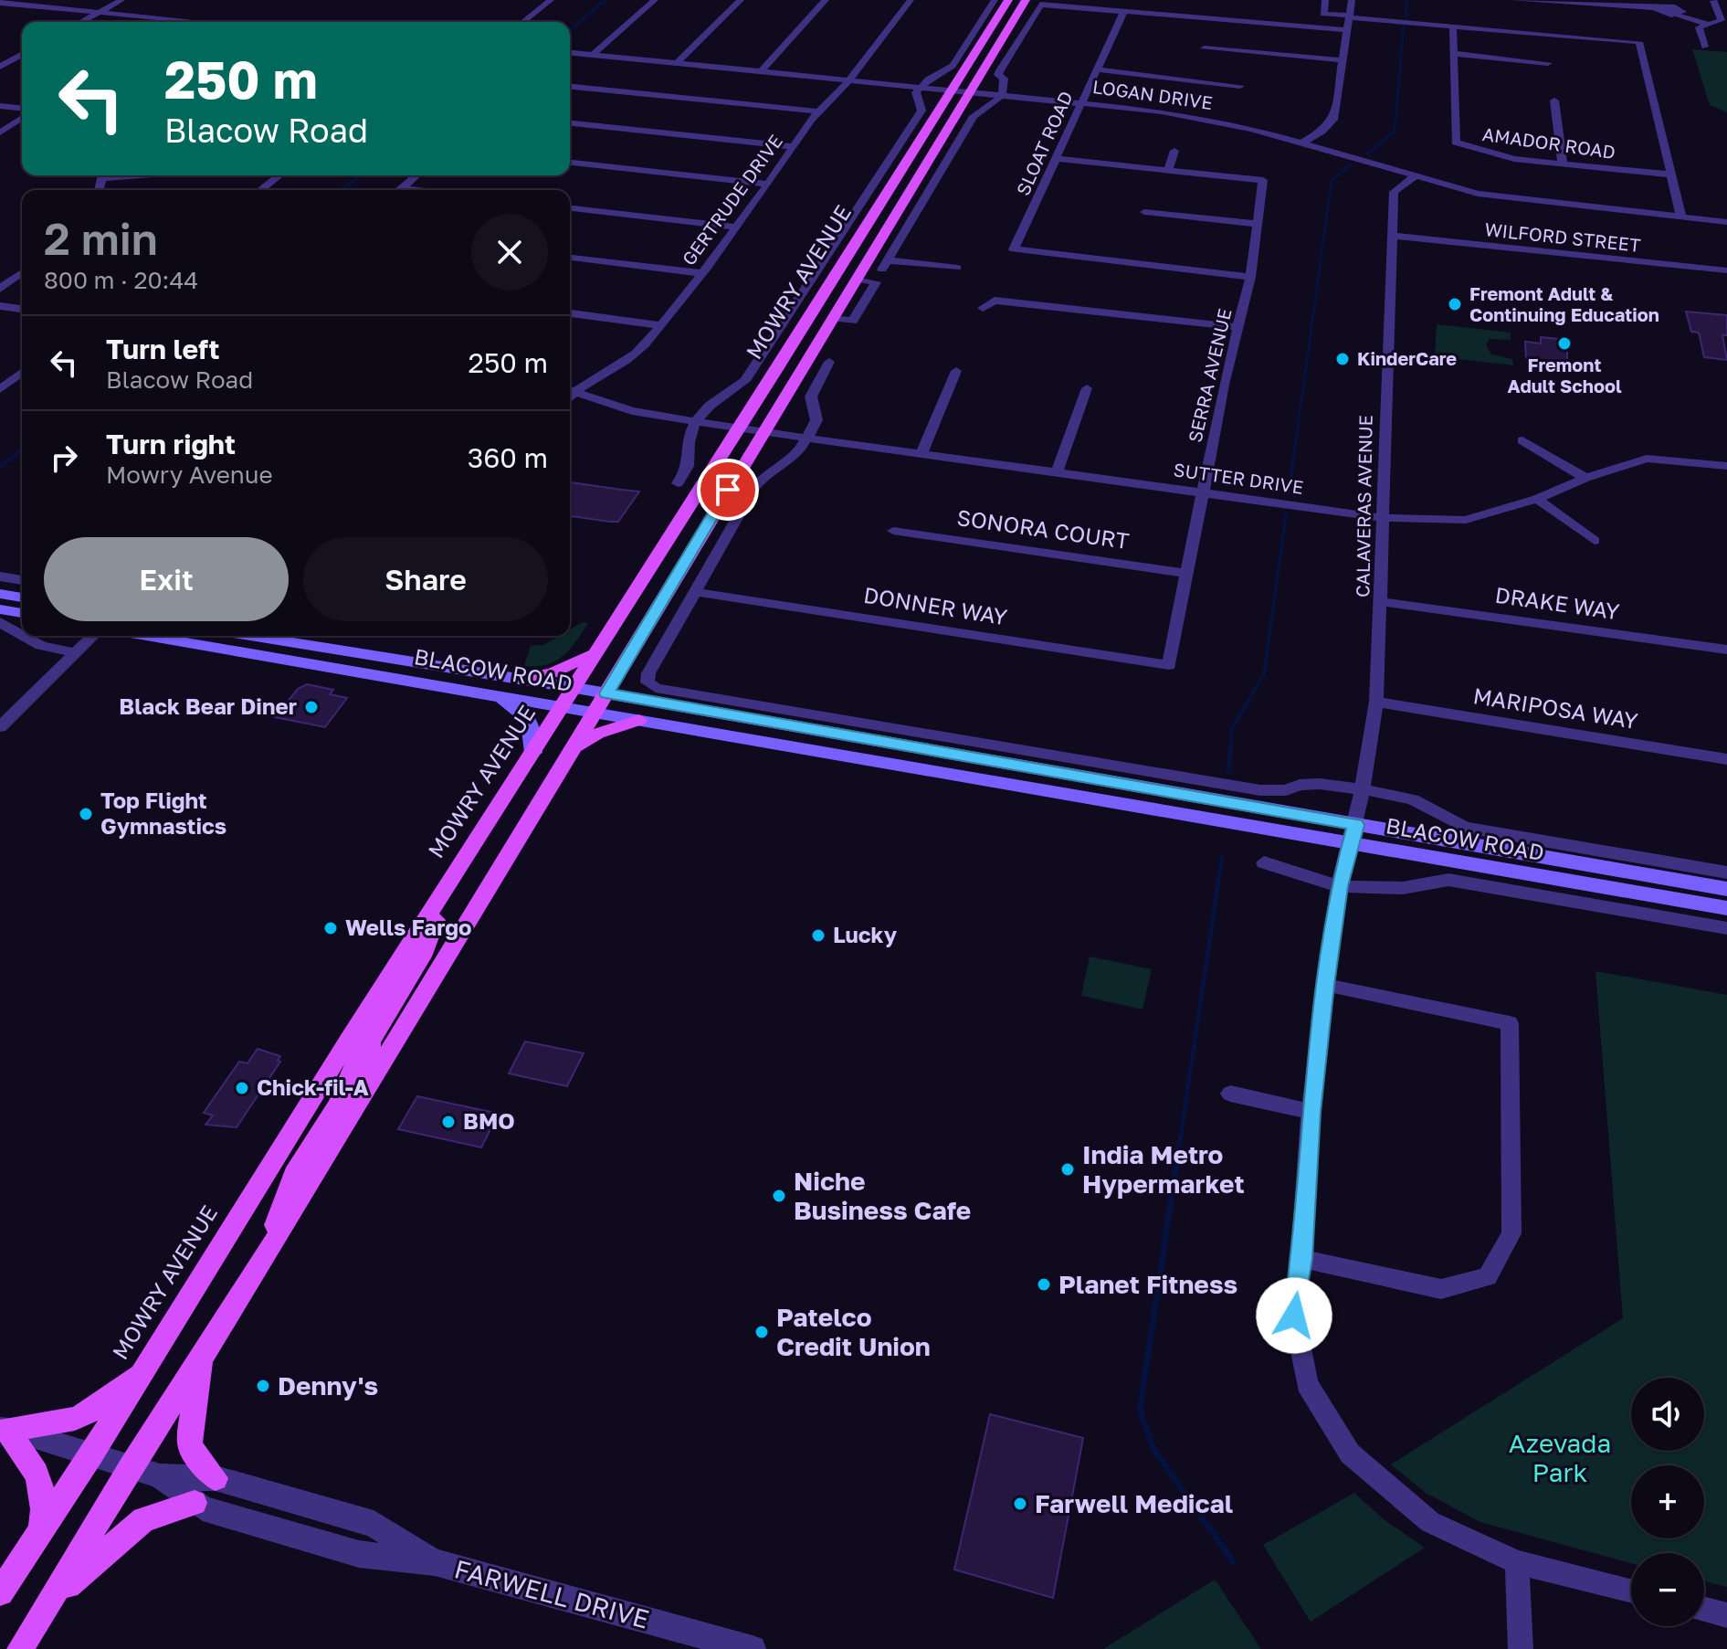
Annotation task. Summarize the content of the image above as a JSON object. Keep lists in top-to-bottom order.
{
  "streets": {
    "main road": ["MOWRY AVENUE", "BLACOW ROAD"],
    "street": [
      "LOGAN DRIVE",
      "SLOAT ROAD",
      "AMADOR ROAD",
      "GERTRUDE DRIVE",
      "WILFORD STREET",
      "SERRA AVENUE",
      "SUTTER DRIVE",
      "CALAVERAS AVENUE",
      "SONORA COURT",
      "DRAKE WAY",
      "DONNER WAY",
      "MARIPOSA WAY",
      "FARWELL DRIVE"
    ]
  },
  "crossings": [
    ["LOGAN DRIVE", "SLOAT ROAD"],
    ["LOGAN DRIVE", "GERTRUDE DRIVE"],
    ["LOGAN DRIVE", "MOWRY AVENUE"],
    ["LOGAN DRIVE", "CALAVERAS AVENUE"],
    ["SLOAT ROAD", "SERRA AVENUE"],
    ["WILFORD STREET", "CALAVERAS AVENUE"],
    ["MOWRY AVENUE", "SUTTER DRIVE"],
    ["MOWRY AVENUE", "BLACOW ROAD"],
    ["MOWRY AVENUE", "FARWELL DRIVE"],
    ["SERRA AVENUE", "SUTTER DRIVE"],
    ["SERRA AVENUE", "SONORA COURT"],
    ["SERRA AVENUE", "DONNER WAY"],
    ["SUTTER DRIVE", "CALAVERAS AVENUE"],
    ["CALAVERAS AVENUE", "DRAKE WAY"],
    ["CALAVERAS AVENUE", "BLACOW ROAD"],
    ["CALAVERAS AVENUE", "MARIPOSA WAY"],
    ["DONNER WAY", "BLACOW ROAD"]
  ],
  "parks": ["Azevada Park"],
  "places": [
    "Fremont Adult & Continuing Education",
    "Fremont Adult School",
    "KinderCare",
    "Black Bear Diner",
    "Top Flight Gymnastics",
    "Wells Fargo",
    "Lucky",
    "Chick-fil-A",
    "BMO",
    "India Metro Hypermarket",
    "Niche Business Cafe",
    "Planet Fitness",
    "Patelco Credit Union",
    "Denny's",
    "Farwell Medical"
  ],
  "page": {
    "turn": ["250 m", "Blacow Road"],
    "heading": ["2 min", "800 m · 20:44"],
    "list": [
      {
        "name": "Turn left",
        "note": "Blacow Road",
        "value": "250 m"
      },
      {
        "name": "Turn right",
        "note": "Mowry Avenue",
        "value": "360 m"
      }
    ],
    "buttons": ["Exit", "Share"],
    "map_buttons": ["+", "−"]
  }
}
